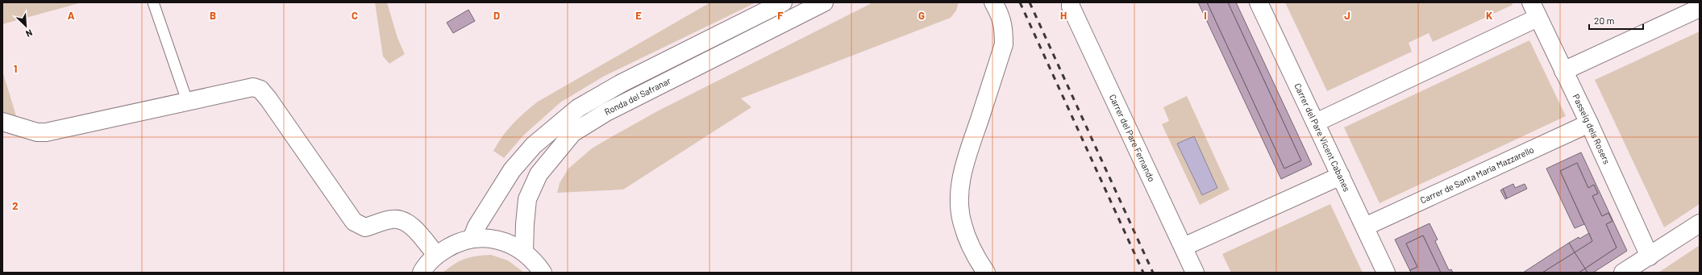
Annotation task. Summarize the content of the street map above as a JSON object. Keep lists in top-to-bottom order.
{
  "streets": {
    "street": [
      "Ronda del Safranar",
      "Passeig dels Rosers",
      "Carrer del Pare Vicent Cabanes",
      "Carrer del Pare Fernando",
      "Carrer de Santa María Mazzarello"
    ]
  },
  "crossings": [
    ["Passeig dels Rosers", "Carrer de Santa María Mazzarello"],
    ["Carrer del Pare Vicent Cabanes", "Carrer de Santa María Mazzarello"]
  ],
  "scale_bar": "20 m",
  "north": "bottom right",
  "grid": {
    "columns": [
      "A",
      "B",
      "C",
      "D",
      "E",
      "F",
      "G",
      "H",
      "I",
      "J",
      "K"
    ],
    "rows": ["1", "2"]
  }
}
